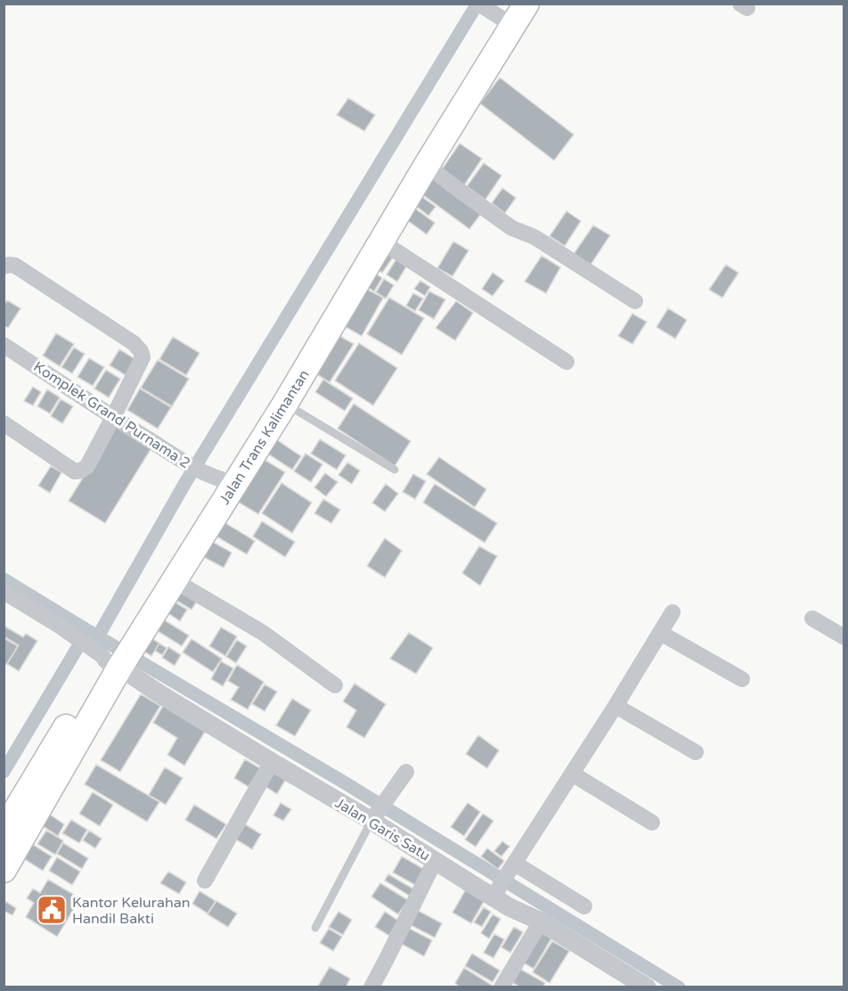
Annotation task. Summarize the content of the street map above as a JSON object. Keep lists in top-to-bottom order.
{
  "streets": {
    "highway": ["Jalan Trans Kalimantan"],
    "street": ["Komplek Grand Purnama 2", "Jalan Garis Satu"]
  },
  "crossings": [
    ["Komplek Grand Purnama 2", "Jalan Trans Kalimantan"],
    ["Jalan Trans Kalimantan", "Jalan Garis Satu"]
  ],
  "places": {
    "public building": ["Kantor Kelurahan Handil Bakti"]
  }
}
